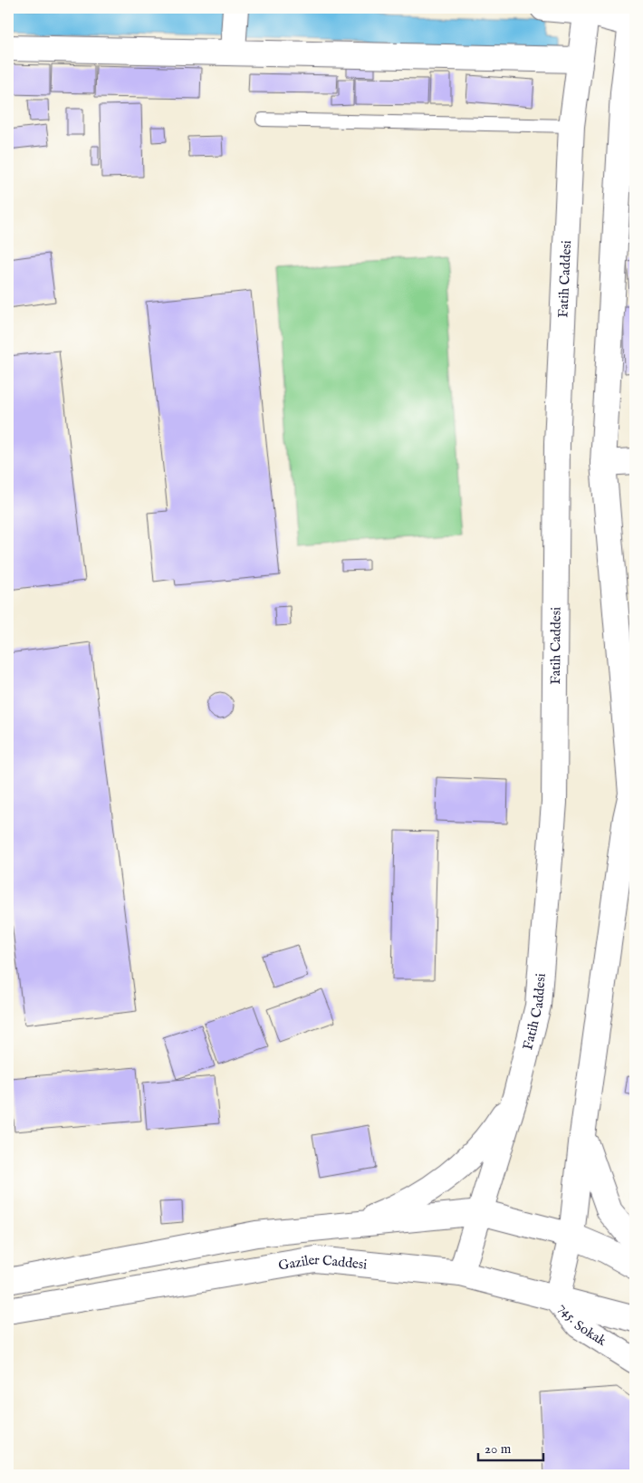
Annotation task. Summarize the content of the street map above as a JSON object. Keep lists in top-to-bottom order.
{
  "streets": {
    "main road": ["Fatih Caddesi", "Gaziler Caddesi", "745. Sokak"]
  },
  "crossings": [
    ["Fatih Caddesi", "Gaziler Caddesi"],
    ["Gaziler Caddesi", "745. Sokak"]
  ],
  "scale_bar": "20 m"
}
